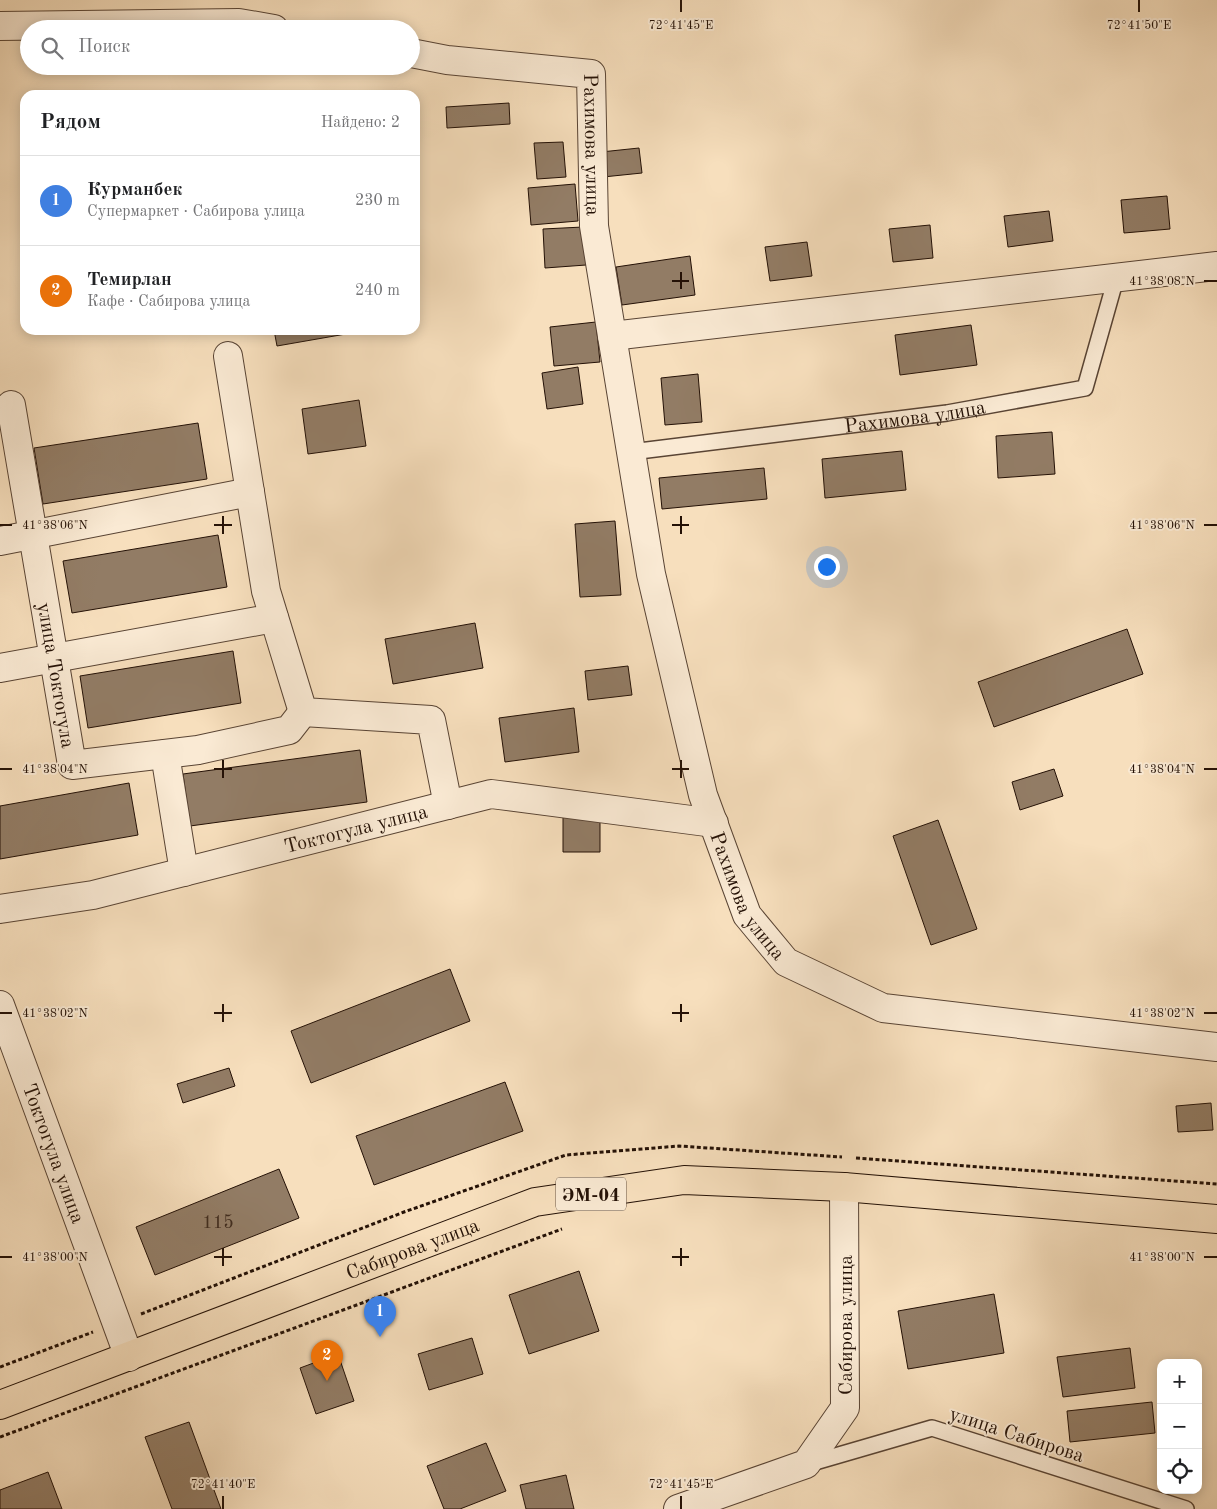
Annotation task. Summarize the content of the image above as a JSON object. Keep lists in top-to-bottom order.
{
  "streets": {
    "highway": ["ЭМ-04", "Сабирова улица"],
    "street": ["Рахимова улица", "улица Токтогула", "Токтогула улица"],
    "lane": ["улица Сабирова"]
  },
  "crossings": [
    ["Рахимова улица", "Токтогула улица"],
    ["Токтогула улица", "Сабирова улица"],
    ["Сабирова улица", "улица Сабирова"]
  ],
  "house_numbers": ["115"],
  "page": {
    "search": "Поиск",
    "heading": ["Рядом", "Найдено: 2"],
    "list": [
      {
        "mark": "1",
        "name": "Курманбек",
        "note": "Супермаркет · Сабирова улица",
        "value": "230 m"
      },
      {
        "mark": "2",
        "name": "Темирлан",
        "note": "Кафе · Сабирова улица",
        "value": "240 m"
      }
    ],
    "pins": ["1", "2"],
    "map_buttons": ["+", "−"]
  },
  "coordinates": [
    "72°41'45\"E",
    "72°41'50\"E",
    "41°38'08\"N",
    "41°38'06\"N",
    "41°38'04\"N",
    "41°38'02\"N",
    "41°38'00\"N",
    "72°41'40\"E"
  ]
}
